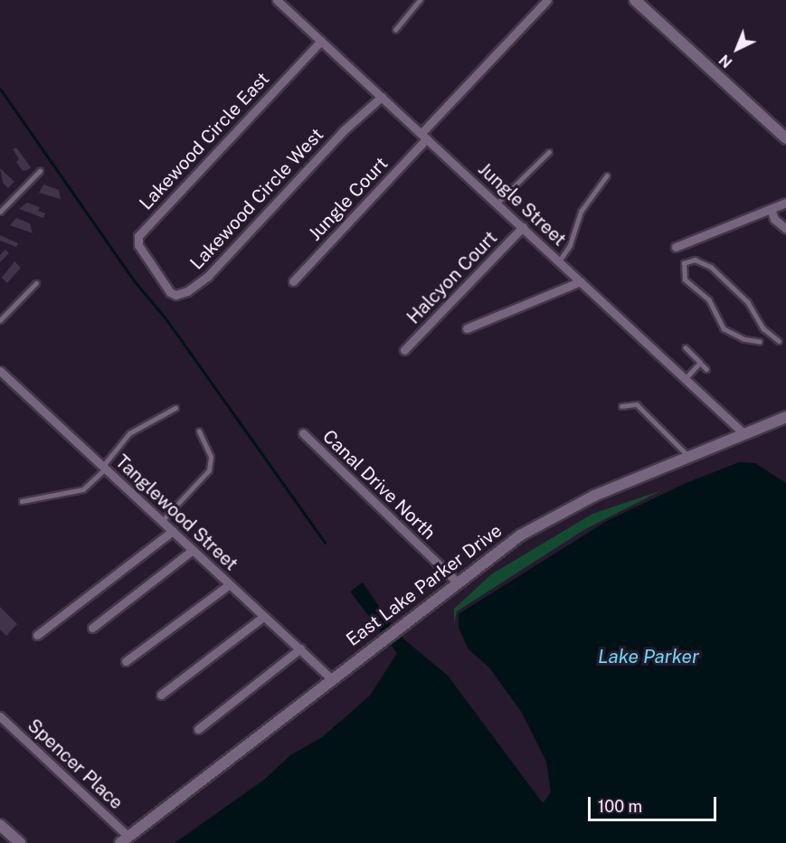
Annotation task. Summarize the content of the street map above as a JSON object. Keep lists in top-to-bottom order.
{
  "streets": {
    "street": [
      "Lakewood Circle East",
      "Lakewood Circle West",
      "Jungle Court",
      "Jungle Street",
      "Halcyon Court",
      "Canal Drive North",
      "Tanglewood Street",
      "East Lake Parker Drive",
      "Spencer Place"
    ]
  },
  "crossings": [
    ["Lakewood Circle East", "Lakewood Circle West"],
    ["Lakewood Circle East", "Jungle Street"],
    ["Lakewood Circle West", "Jungle Street"],
    ["Jungle Court", "Jungle Street"],
    ["Jungle Street", "Halcyon Court"],
    ["Jungle Street", "East Lake Parker Drive"],
    ["Canal Drive North", "East Lake Parker Drive"],
    ["Tanglewood Street", "East Lake Parker Drive"],
    ["East Lake Parker Drive", "Spencer Place"]
  ],
  "water": ["Lake Parker"],
  "scale_bar": "100 m",
  "north": "bottom left"
}
